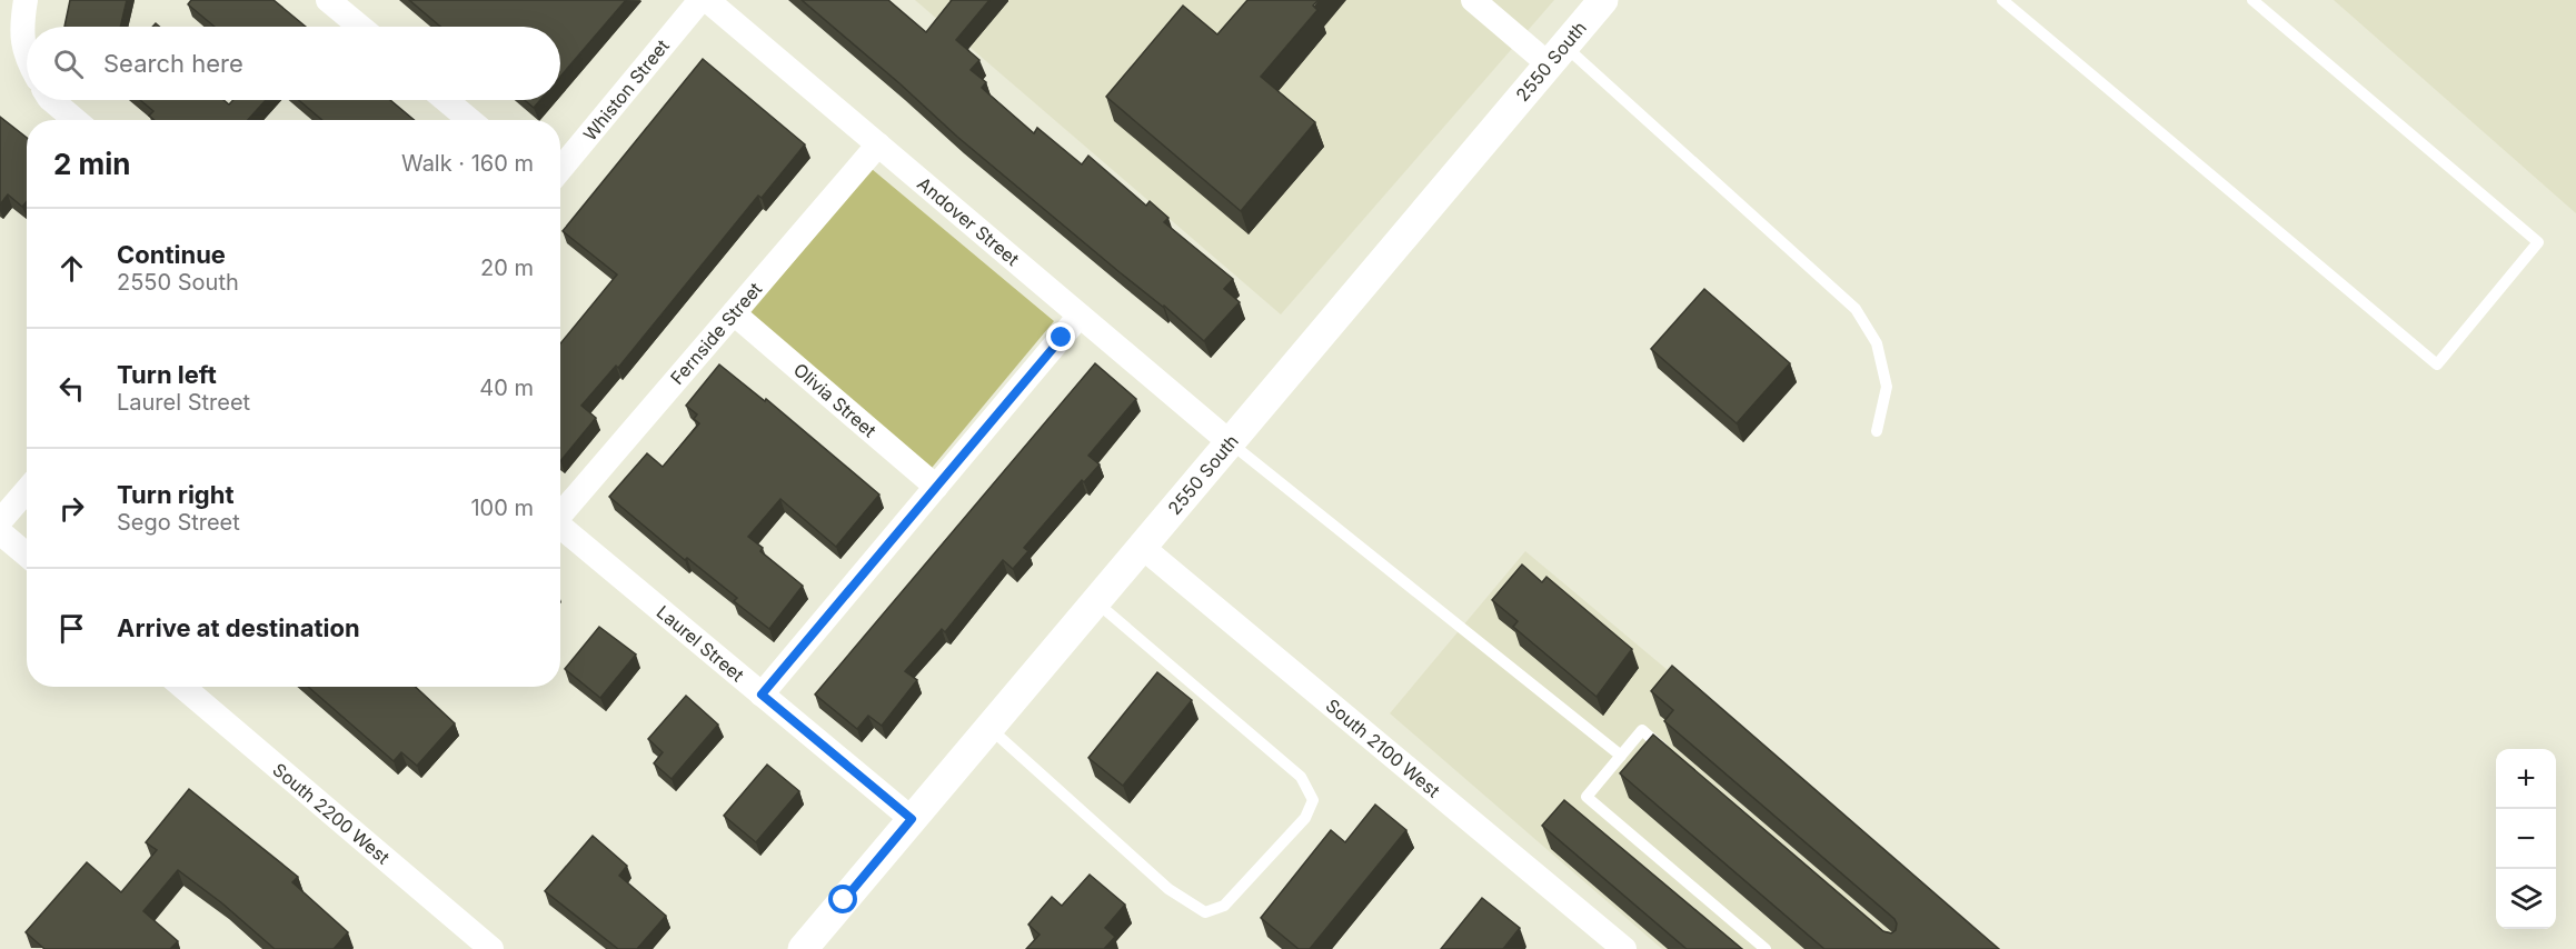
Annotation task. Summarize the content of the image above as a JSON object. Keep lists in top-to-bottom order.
{
  "streets": {
    "street": [
      "2550 South",
      "Whiston Street",
      "Andover Street",
      "Fernside Street",
      "Olivia Street",
      "Laurel Street",
      "South 2100 West",
      "South 2200 West"
    ]
  },
  "crossings": [
    ["2550 South", "Andover Street"],
    ["2550 South", "Laurel Street"],
    ["2550 South", "South 2100 West"],
    ["Andover Street", "Fernside Street"],
    ["Fernside Street", "Olivia Street"]
  ],
  "page": {
    "search": "Search here",
    "heading": ["2 min", "Walk · 160 m"],
    "list": [
      ["Continue", "2550 South", "20 m"],
      ["Turn left", "Laurel Street", "40 m"],
      ["Turn right", "Sego Street", "100 m"],
      "Arrive at destination"
    ],
    "map_buttons": ["+", "−"]
  }
}
